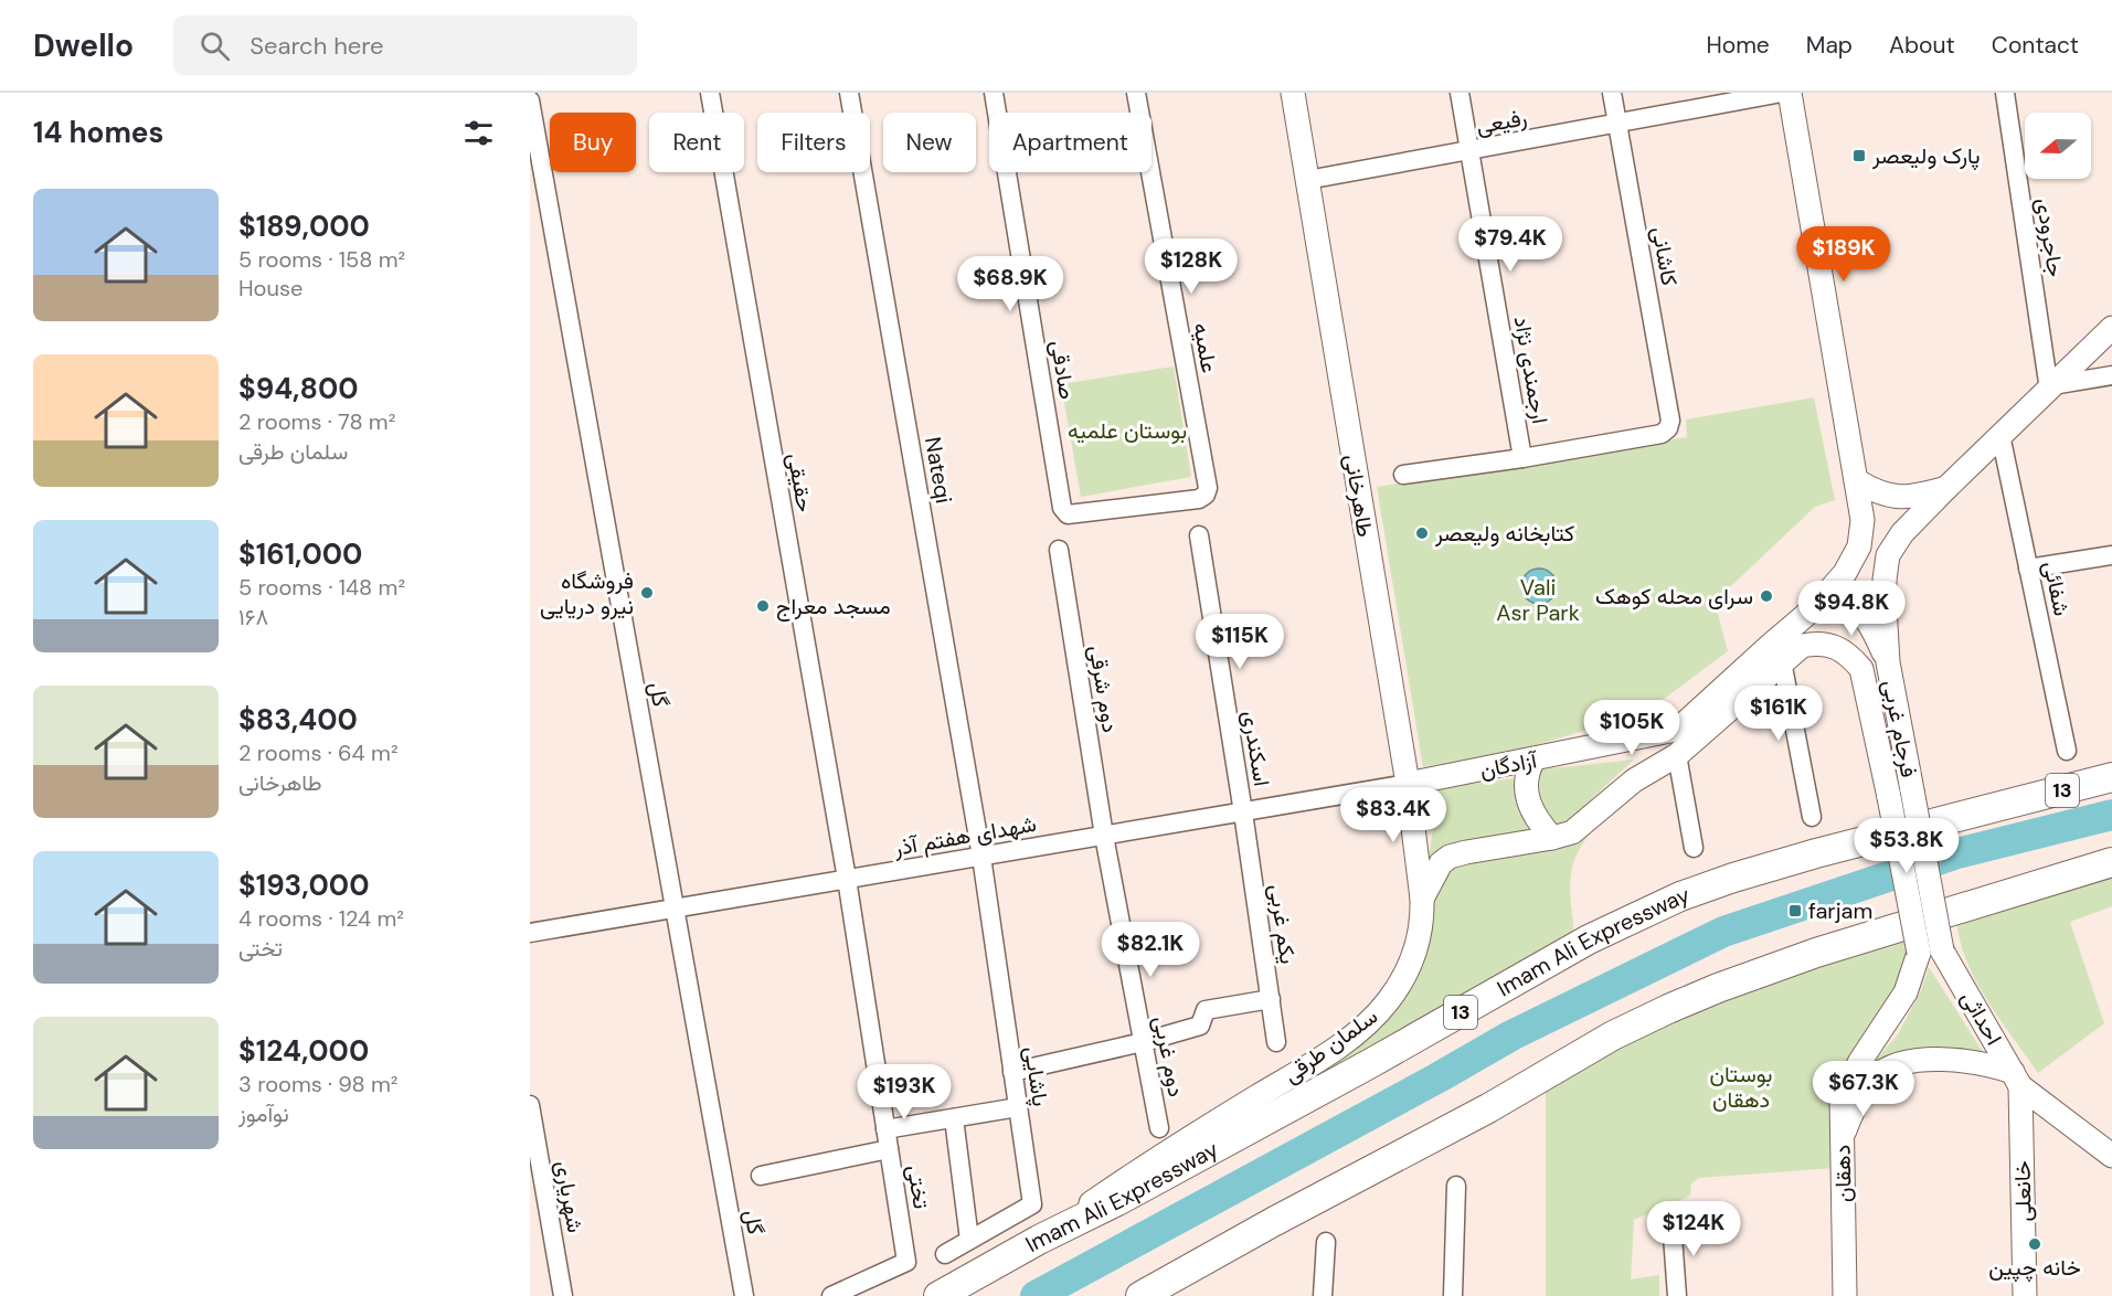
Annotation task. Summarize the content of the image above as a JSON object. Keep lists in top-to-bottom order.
{
  "streets": {
    "highway": ["13", "Imam Ali Expressway"],
    "main road": [
      "طاهرخانی",
      "فرجام غربی",
      "آزادگان",
      "احداثی",
      "سلمان طرقی",
      "دهقان",
      "خانعلی"
    ],
    "street": [
      "رفیعی",
      "جاجرودی",
      "کاشانی",
      "علمیه",
      "صادقی",
      "ارجمندی نژاد",
      "Nateqi",
      "حقیقی",
      "شفائی",
      "دوم شرقی",
      "گل",
      "اسکندری",
      "شهدای هفتم آذر",
      "یکم غربی",
      "دوم غربی",
      "پاشایی",
      "تختی",
      "شهریاری"
    ]
  },
  "crossings": [
    ["رفیعی", "کاشانی"],
    ["رفیعی", "ارجمندی نژاد"],
    ["رفیعی", "طاهرخانی"],
    ["جاجرودی", "فرجام غربی"],
    ["کاشانی", "ارجمندی نژاد"],
    ["علمیه", "صادقی"],
    ["Nateqi", "شهدای هفتم آذر"],
    ["Nateqi", "پاشایی"],
    ["حقیقی", "شهدای هفتم آذر"],
    ["حقیقی", "تختی"],
    ["طاهرخانی", "آزادگان"],
    ["طاهرخانی", "شهدای هفتم آذر"],
    ["طاهرخانی", "سلمان طرقی"],
    ["شفائی", "فرجام غربی"],
    ["دوم شرقی", "شهدای هفتم آذر"],
    ["دوم شرقی", "دوم غربی"],
    ["گل", "شهدای هفتم آذر"],
    ["فرجام غربی", "احداثی"],
    ["فرجام غربی", "سلمان طرقی"],
    ["فرجام غربی", "دهقان"],
    ["اسکندری", "شهدای هفتم آذر"],
    ["اسکندری", "یکم غربی"],
    ["آزادگان", "شهدای هفتم آذر"],
    ["شهدای هفتم آذر", "یکم غربی"],
    ["شهدای هفتم آذر", "دوم غربی"],
    ["شهدای هفتم آذر", "پاشایی"],
    ["شهدای هفتم آذر", "تختی"],
    ["Imam Ali Expressway", "سلمان طرقی"],
    ["احداثی", "دهقان"],
    ["احداثی", "خانعلی"]
  ],
  "parks": ["بوستان علمیه", "Vali Asr Park", "بوستان دهقان"],
  "places": {
    "transit": ["پارک ولیعصر", "farjam"],
    "other": [
      "کتابخانه ولیعصر",
      "فروشگاه نیرو دریایی",
      "سرای محله کوهک",
      "مسجد معراج",
      "خانه چپین"
    ]
  },
  "north": "left",
  "page": {
    "header": "Dwello",
    "search": "Search here",
    "nav": [
      "Home",
      "Map",
      "About",
      "Contact"
    ],
    "heading": "14 homes",
    "chip": [
      "Buy",
      "Rent",
      "Filters",
      "New",
      "Apartment"
    ],
    "list": [
      {
        "name": "$189,000",
        "note": "5 rooms · 158 m² · House"
      },
      {
        "name": "$94,800",
        "note": "2 rooms · 78 m² · سلمان طرقی"
      },
      {
        "name": "$161,000",
        "note": "5 rooms · 148 m² · ۱۶۸"
      },
      {
        "name": "$83,400",
        "note": "2 rooms · 64 m² · طاهرخانی"
      },
      {
        "name": "$193,000",
        "note": "4 rooms · 124 m² · تختی"
      },
      {
        "name": "$124,000",
        "note": "3 rooms · 98 m² · نوآموز"
      }
    ],
    "price": [
      "$79.4K",
      "$189K",
      "$128K",
      "$68.9K",
      "$94.8K",
      "$115K",
      "$161K",
      "$105K",
      "$83.4K",
      "$53.8K",
      "$82.1K",
      "$67.3K",
      "$193K",
      "$124K"
    ]
  }
}
